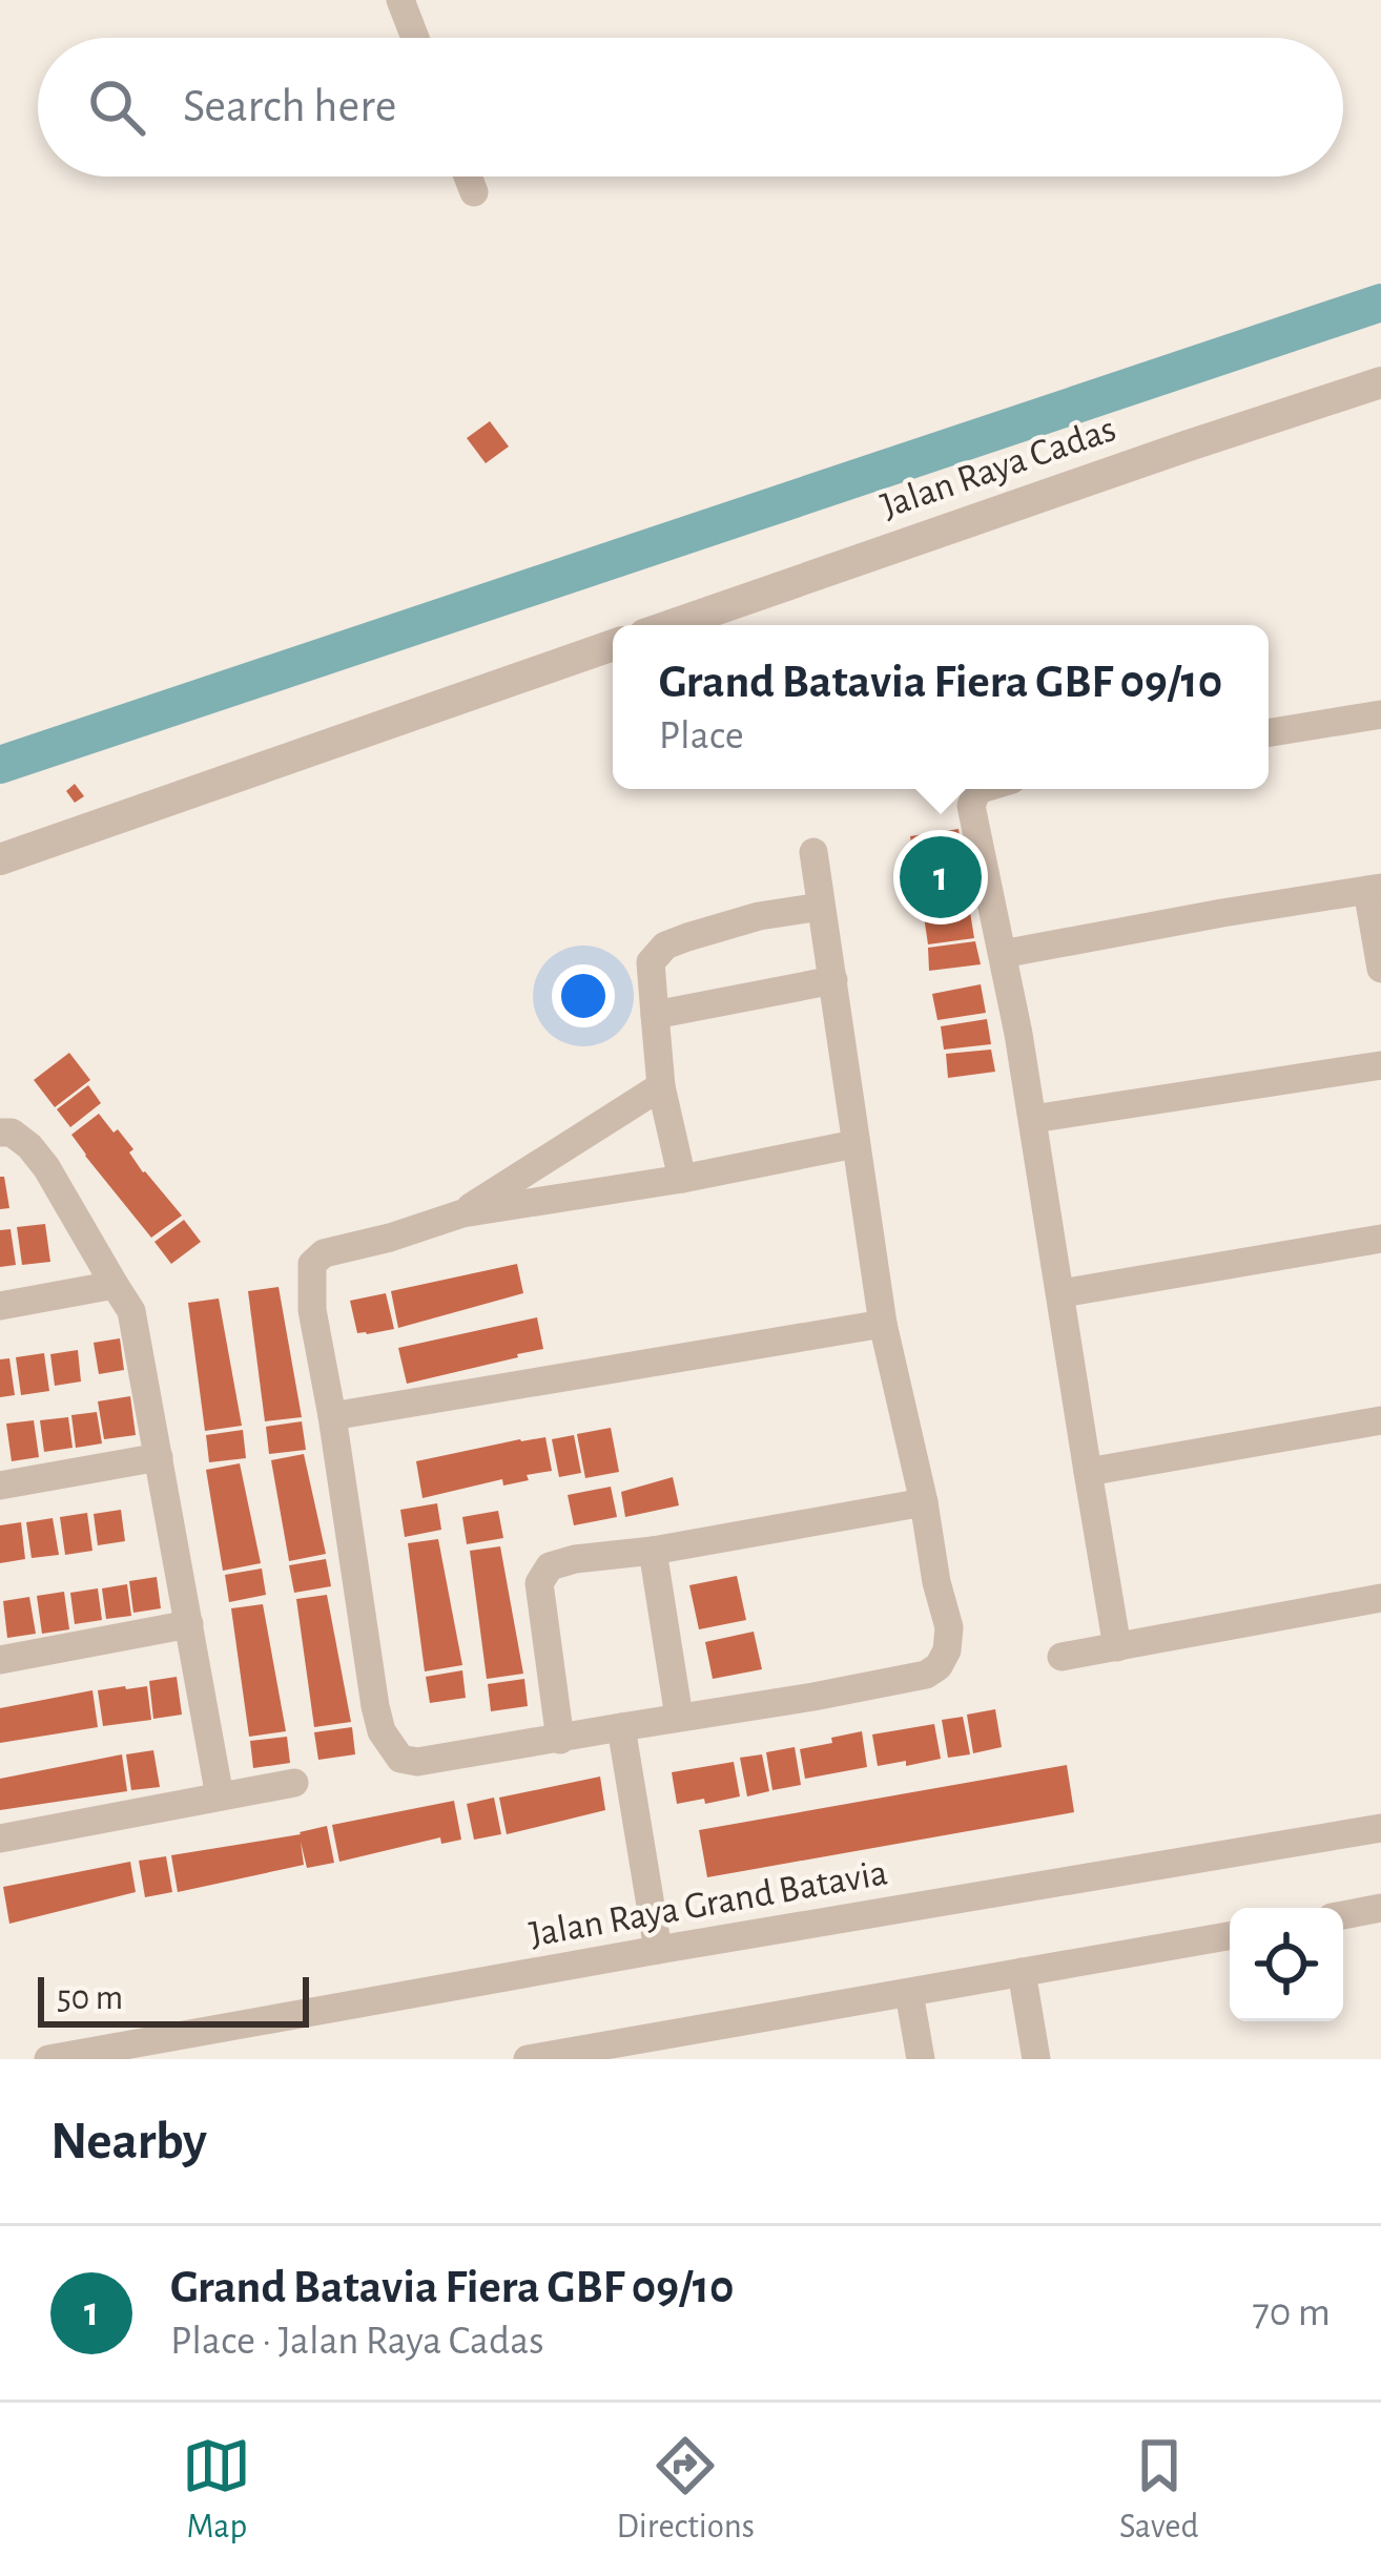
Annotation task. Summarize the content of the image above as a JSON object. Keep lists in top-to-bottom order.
{
  "streets": {
    "street": ["Jalan Raya Cadas", "Jalan Raya Grand Batavia"]
  },
  "scale_bar": "50 m",
  "page": {
    "search": "Search here",
    "popup": ["Grand Batavia Fiera GBF 09/10", "Place"],
    "pins": "1",
    "scale": "50 m",
    "heading": "Nearby",
    "list": [
      {
        "mark": "1",
        "name": "Grand Batavia Fiera GBF 09/10",
        "note": "Place · Jalan Raya Cadas",
        "value": "70 m"
      }
    ],
    "nav": ["Map", "Directions", "Saved"]
  }
}
